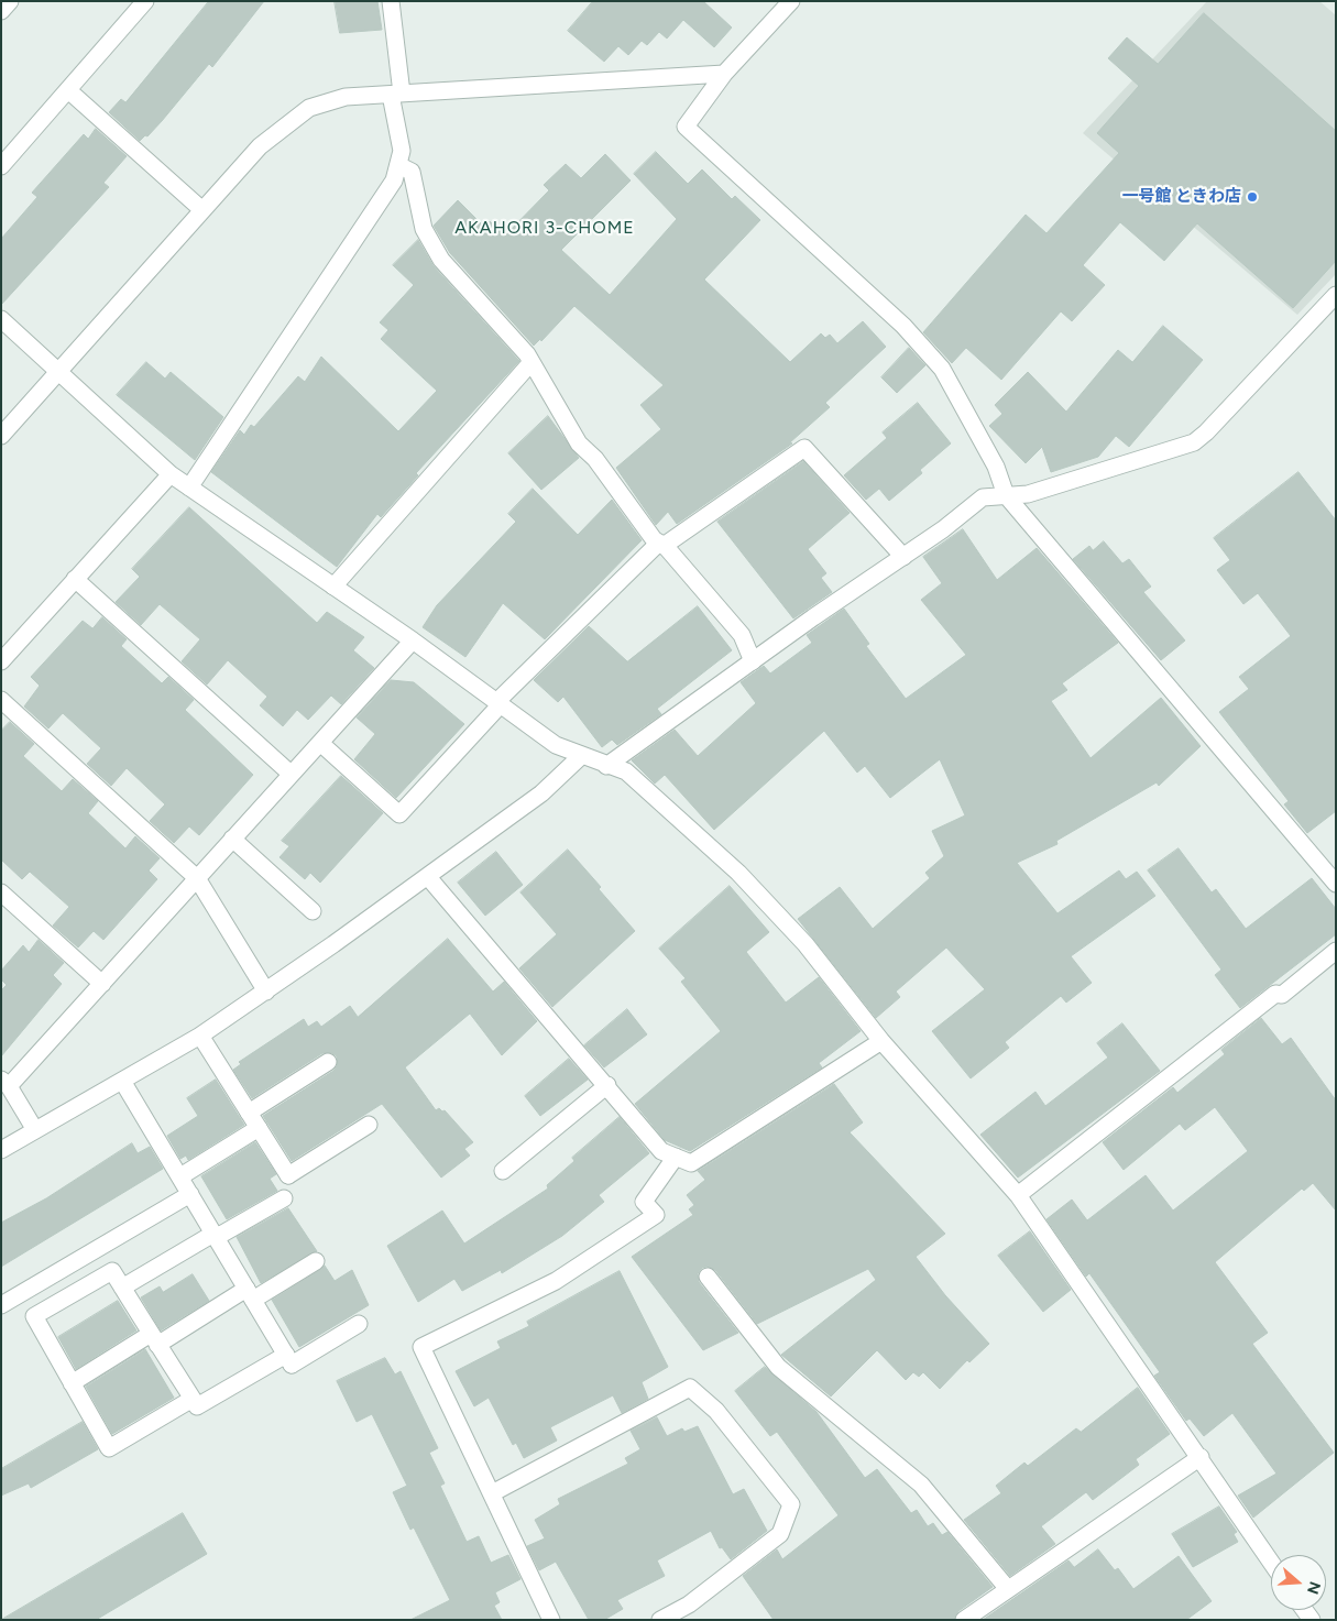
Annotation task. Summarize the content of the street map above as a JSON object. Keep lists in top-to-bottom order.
{
  "districts": ["AKAHORI 3-CHOME"],
  "places": ["一号館 ときわ店"],
  "north": "right"
}
